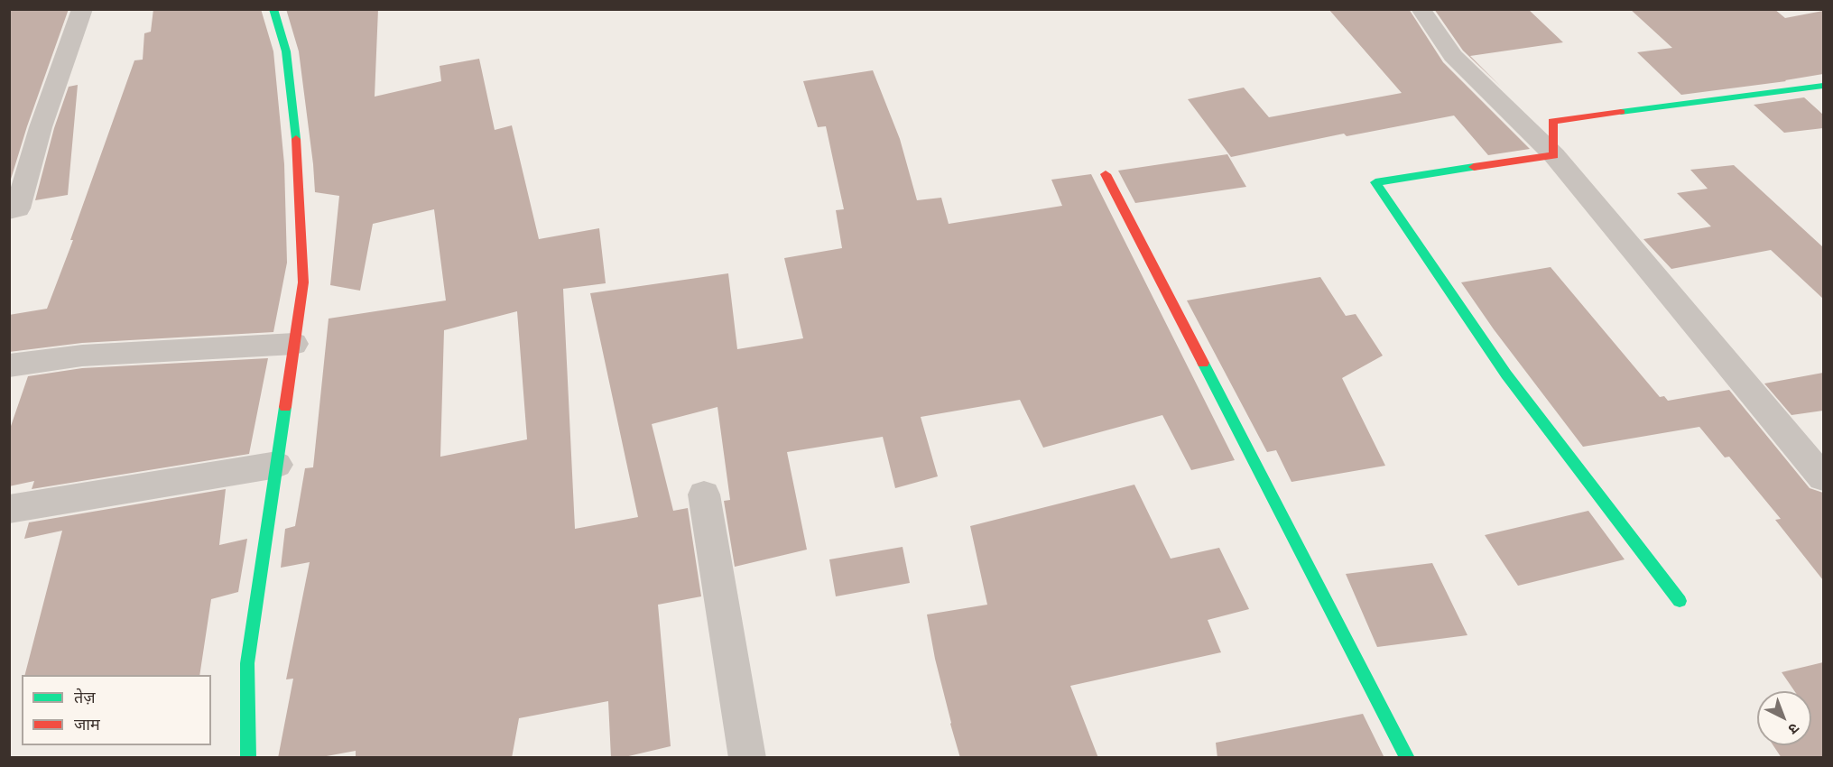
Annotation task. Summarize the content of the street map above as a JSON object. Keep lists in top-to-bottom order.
{
  "legend": ["तेज़", "जाम"],
  "north": "bottom right"
}
